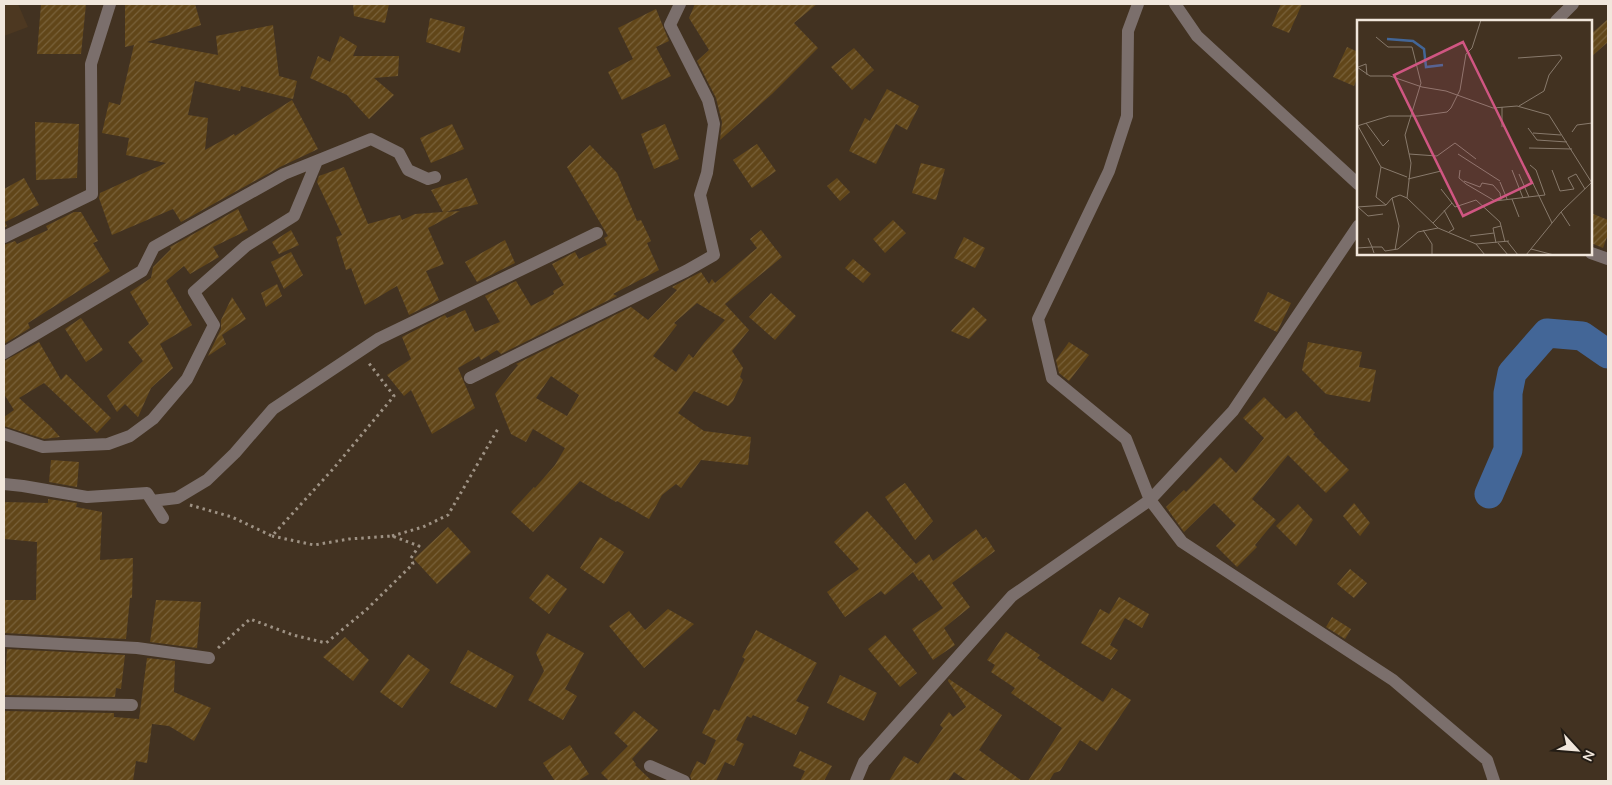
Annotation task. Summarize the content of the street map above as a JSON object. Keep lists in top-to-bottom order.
{
  "north": "bottom right"
}
